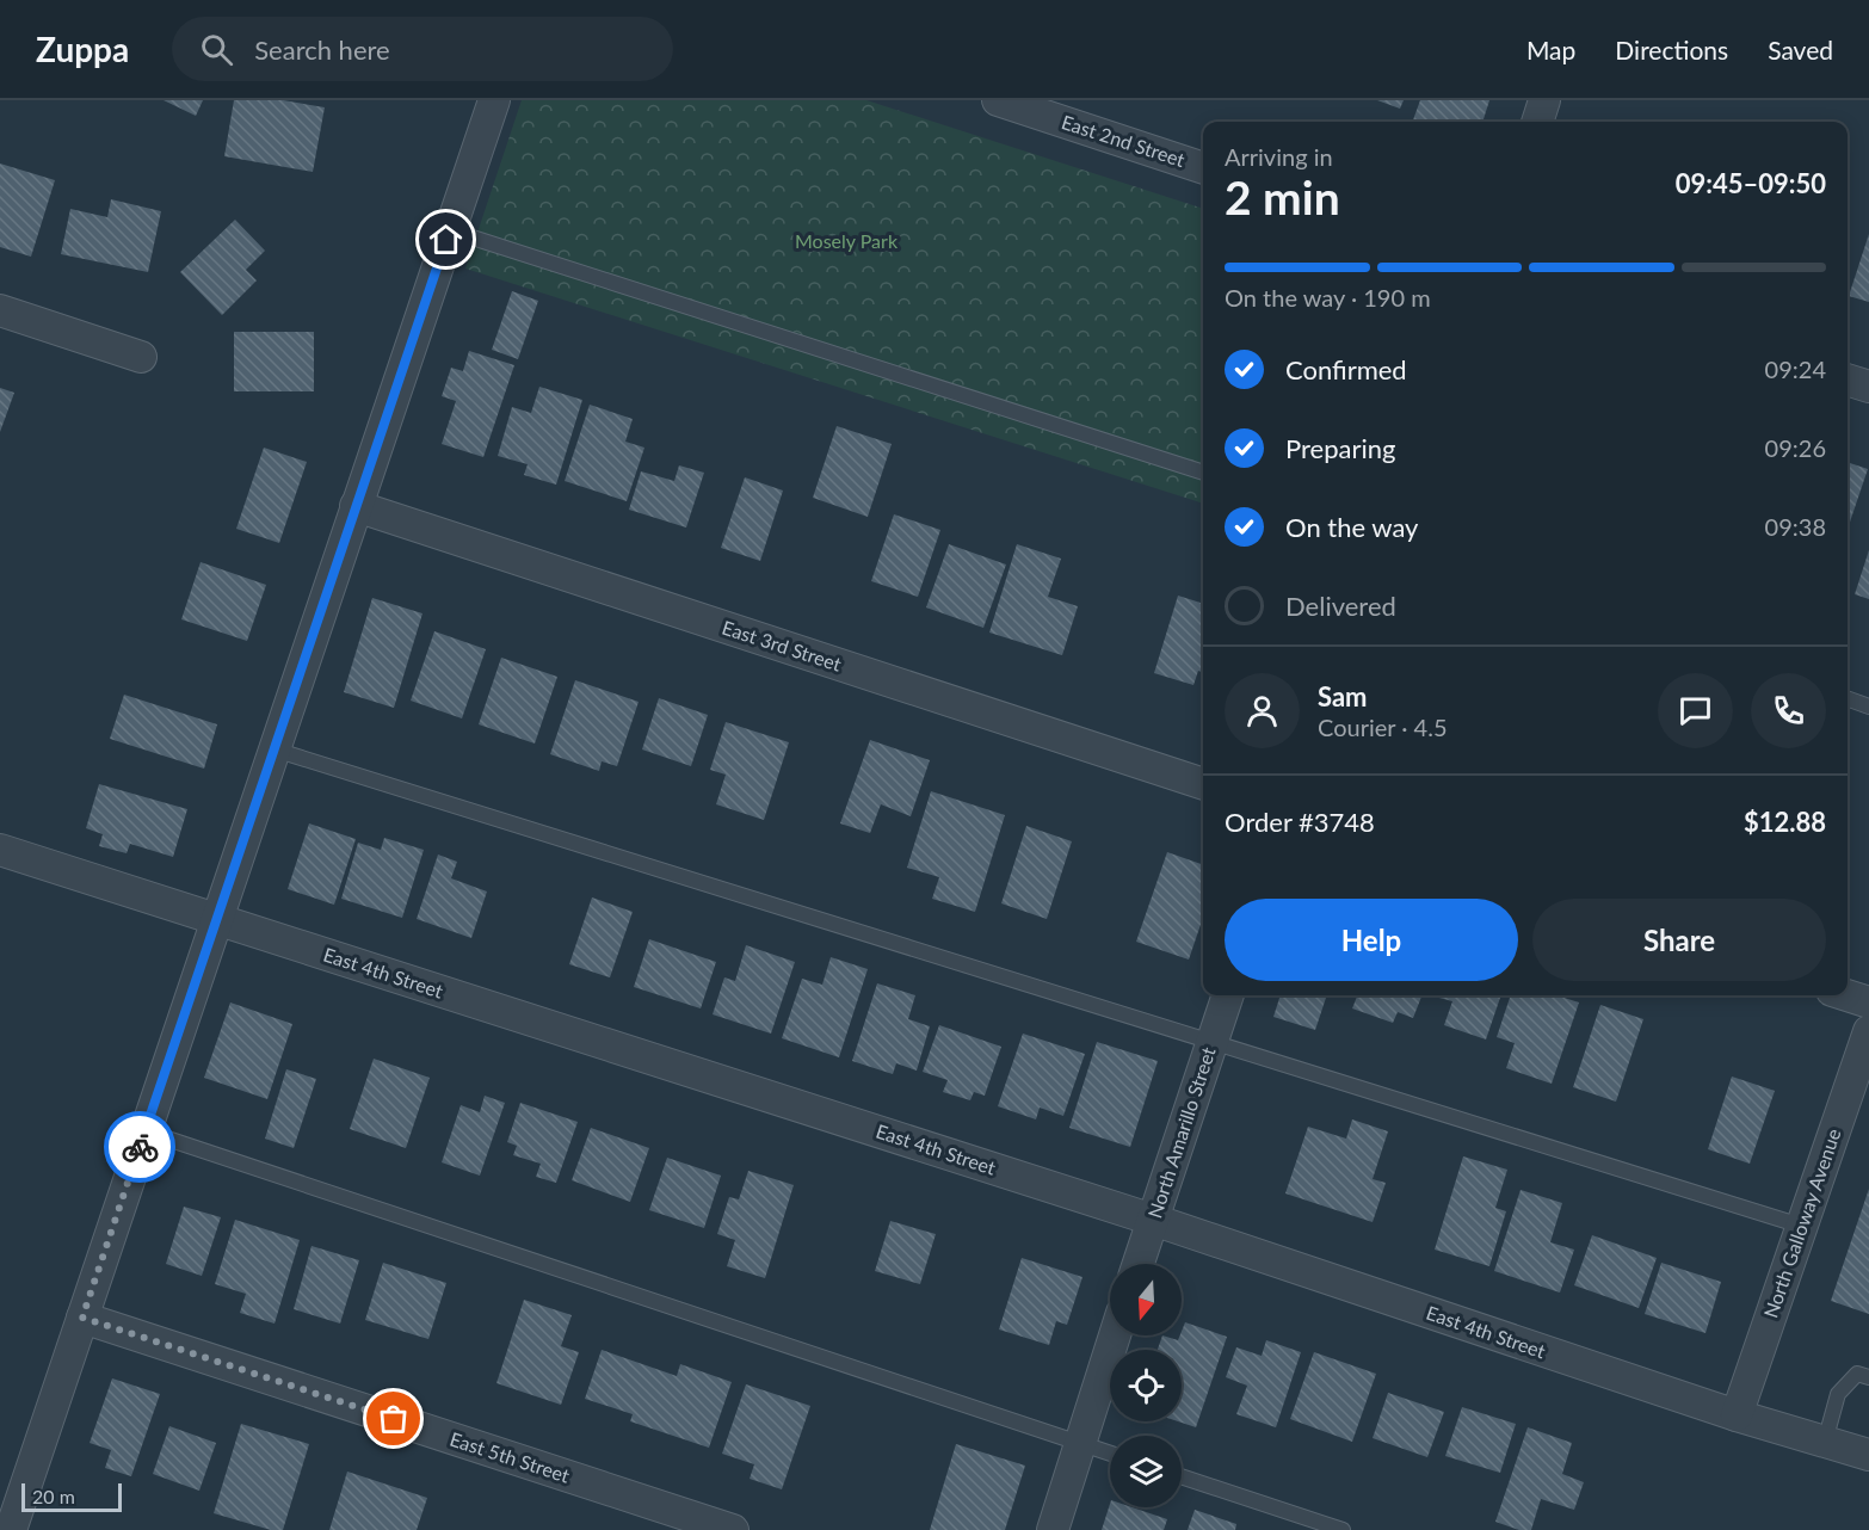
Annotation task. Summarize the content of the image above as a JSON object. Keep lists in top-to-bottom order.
{
  "streets": {
    "street": [
      "East 2nd Street",
      "East 3rd Street",
      "East 4th Street",
      "North Amarillo Street",
      "North Galloway Avenue",
      "East 5th Street"
    ]
  },
  "crossings": [
    ["East 4th Street", "North Amarillo Street"],
    ["East 4th Street", "North Galloway Avenue"]
  ],
  "parks": ["Mosely Park"],
  "scale_bar": "20 m",
  "north": "bottom",
  "page": {
    "header": "Zuppa",
    "search": "Search here",
    "nav": ["Map", "Directions", "Saved"],
    "heading": ["2 min", "Arriving in", "09:45–09:50"],
    "panel": [
      "Sam",
      "Courier · 4.5",
      "Order #3748",
      "$12.88"
    ],
    "bar": "On the way · 190 m",
    "list": [
      ["Confirmed", "09:24"],
      ["Preparing", "09:26"],
      ["On the way", "09:38"],
      "Delivered"
    ],
    "buttons": ["Help", "Share"],
    "scale": "20 m"
  }
}
